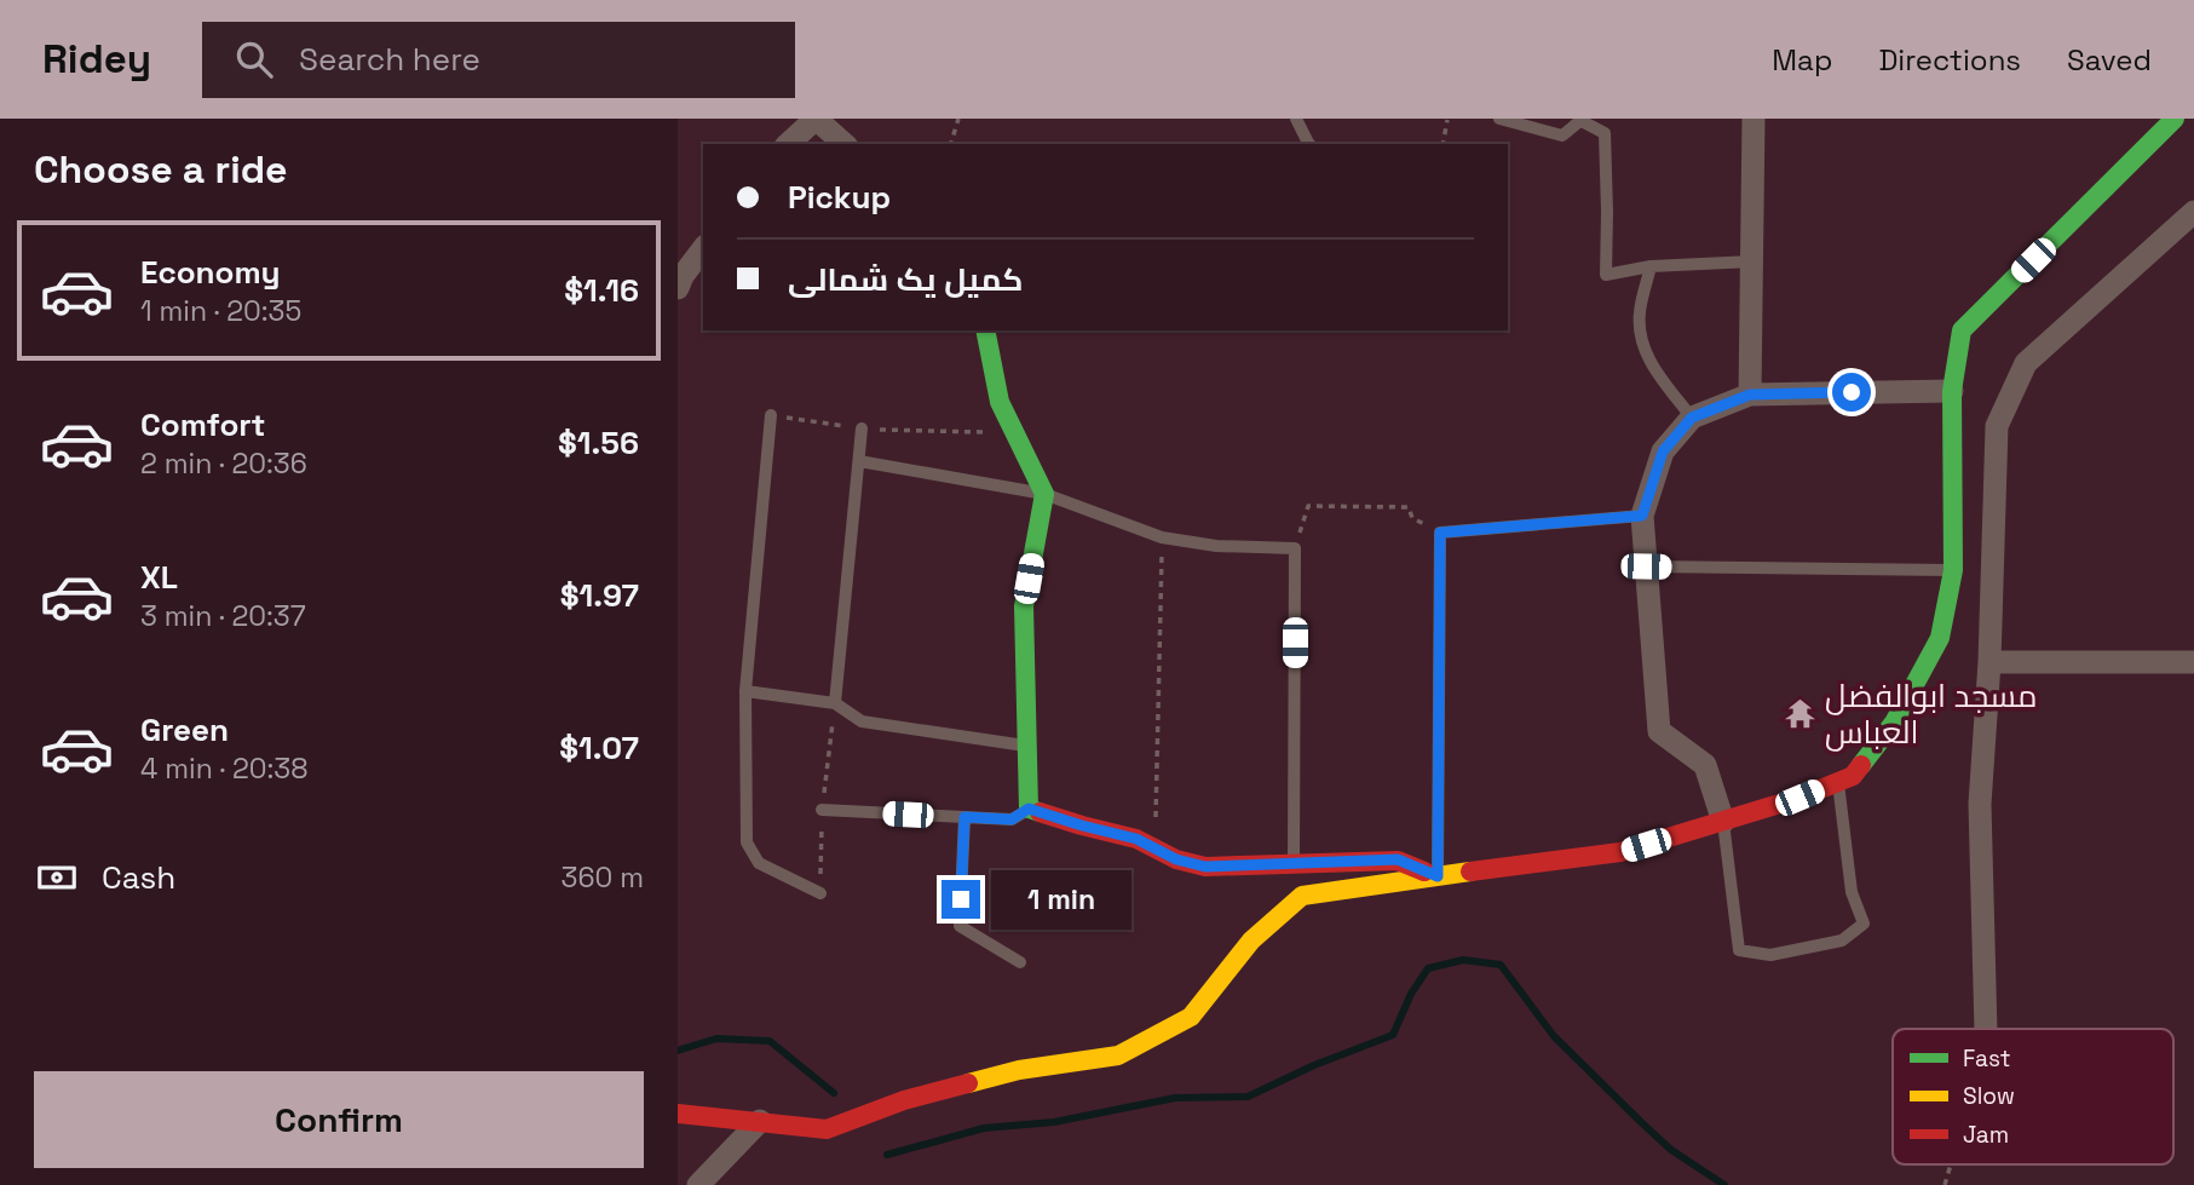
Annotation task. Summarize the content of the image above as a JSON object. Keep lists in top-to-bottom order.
{
  "places": {
    "temple": ["مسجد ابوالفضل العباس"]
  },
  "legend": ["Fast", "Slow", "Jam"],
  "page": {
    "header": "Ridey",
    "search": "Search here",
    "nav": ["Map", "Directions", "Saved"],
    "heading": "Choose a ride",
    "banner": ["Pickup", "کمیل یک شمالی"],
    "list": [
      {
        "name": "Economy",
        "note": "1 min · 20:35",
        "value": "$1.16"
      },
      {
        "name": "Comfort",
        "note": "2 min · 20:36",
        "value": "$1.56"
      },
      {
        "name": "XL",
        "note": "3 min · 20:37",
        "value": "$1.97"
      },
      {
        "name": "Green",
        "note": "4 min · 20:38",
        "value": "$1.07"
      }
    ],
    "pay": ["Cash", "360 m"],
    "bubble": "1 min",
    "buttons": "Confirm"
  }
}
